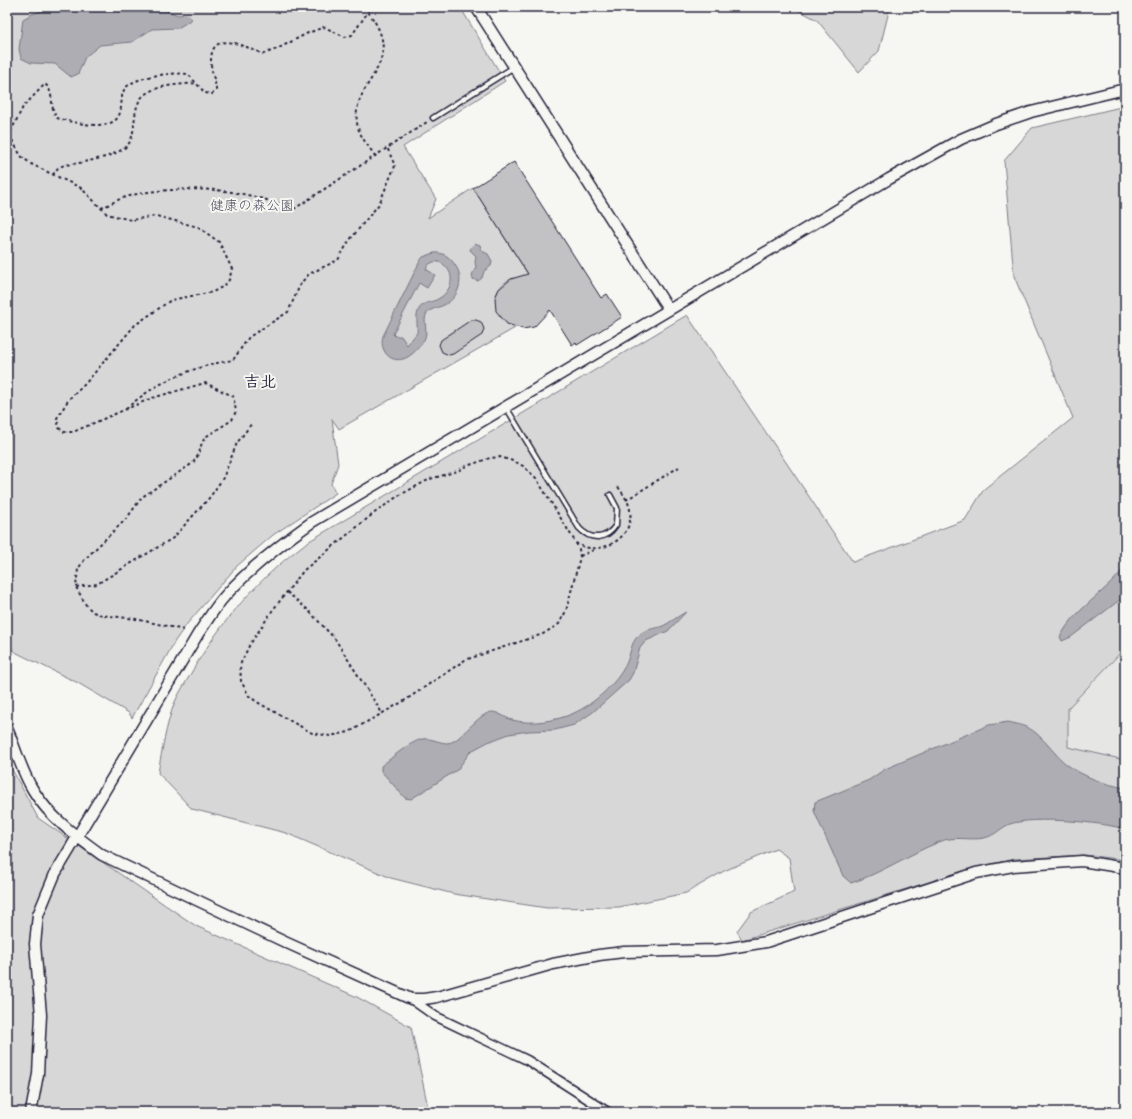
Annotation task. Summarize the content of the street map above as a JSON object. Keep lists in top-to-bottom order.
{
  "districts": ["吉北"],
  "parks": ["健康の森公園"]
}
